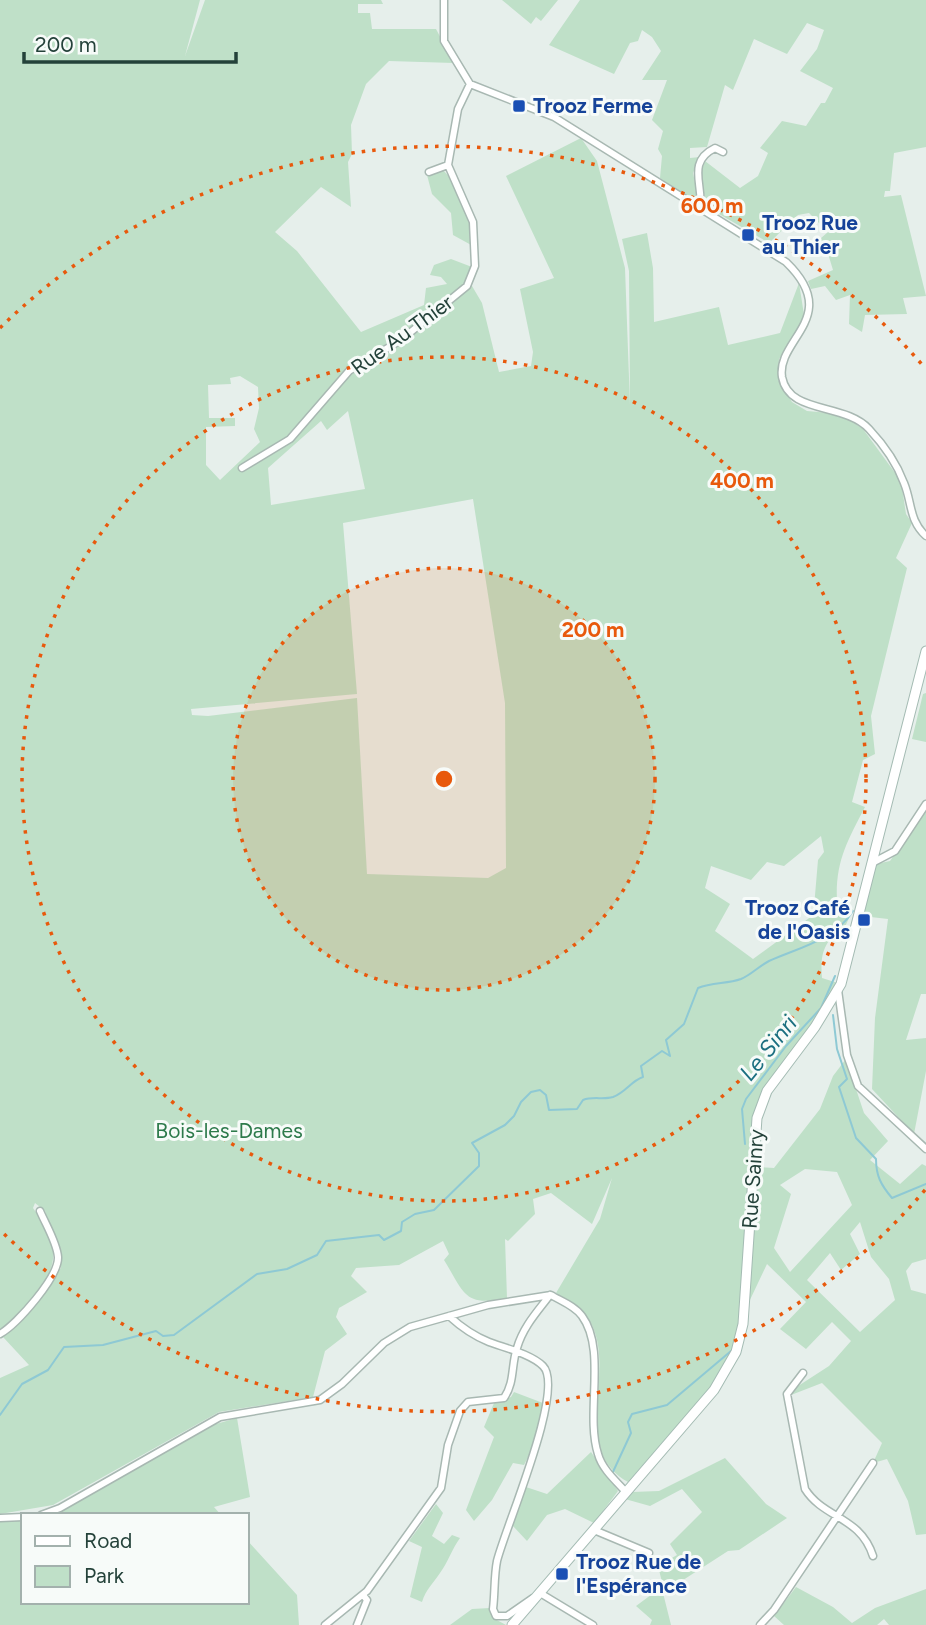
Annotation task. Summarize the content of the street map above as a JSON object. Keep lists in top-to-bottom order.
{
  "streets": {
    "street": ["Rue Au Thier", "Rue Sainry"]
  },
  "water": ["Le Sinri"],
  "parks": ["Bois-les-Dames"],
  "places": {
    "transit": [
      "Trooz Ferme",
      "Trooz Rue au Thier",
      "Trooz Café de l'Oasis",
      "Trooz Rue de l'Espérance"
    ]
  },
  "legend": ["Road", "Park"],
  "scale_bar": "200 m",
  "rings": ["600 m", "400 m", "200 m"]
}
